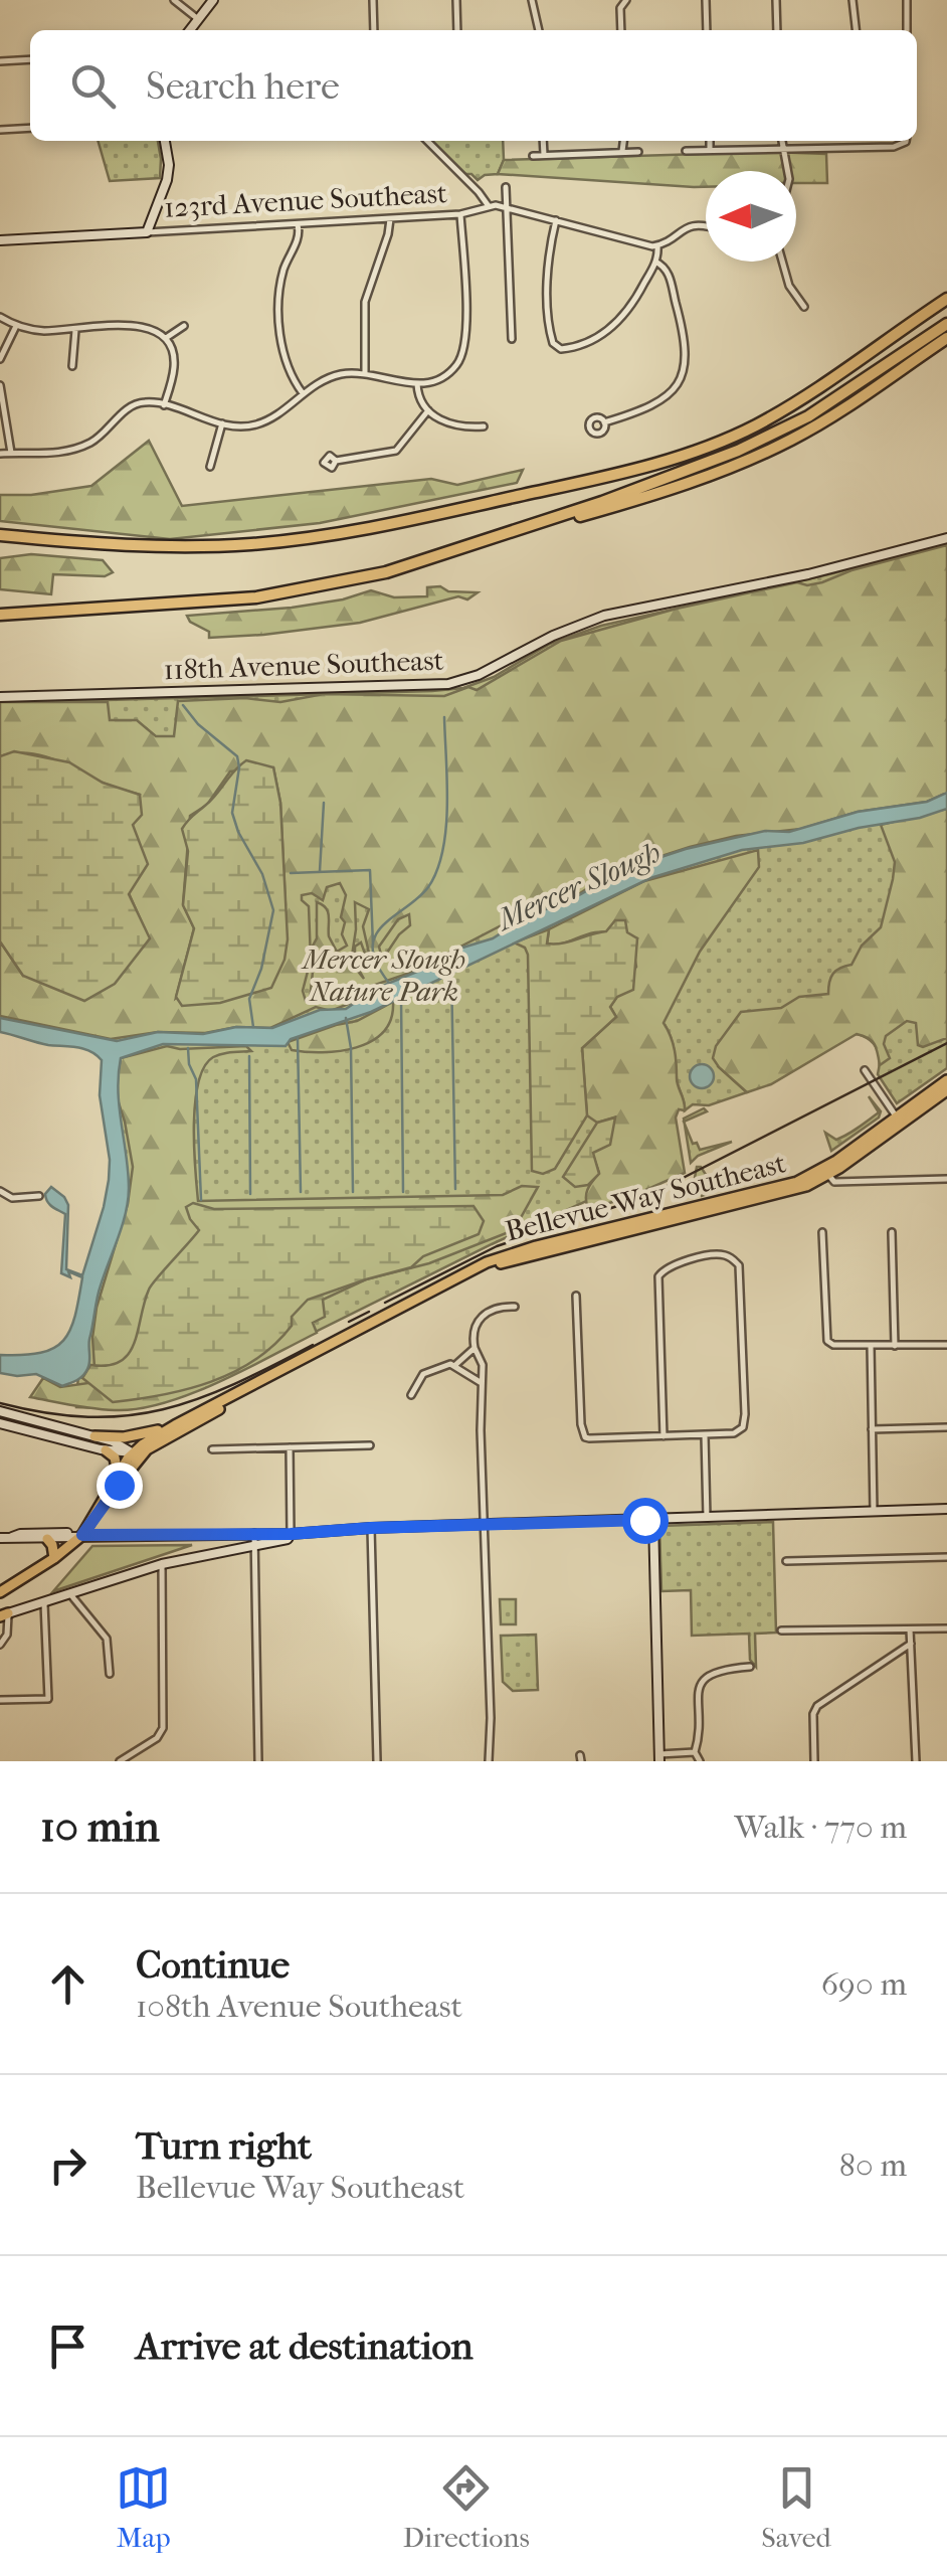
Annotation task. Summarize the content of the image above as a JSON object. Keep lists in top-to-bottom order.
{
  "streets": {
    "main road": ["Bellevue Way Southeast"],
    "street": ["123rd Avenue Southeast", "118th Avenue Southeast"]
  },
  "water": ["Mercer Slough"],
  "parks": ["Mercer Slough Nature Park"],
  "north": "left",
  "page": {
    "search": "Search here",
    "heading": ["10 min", "Walk · 770 m"],
    "list": [
      ["Continue", "108th Avenue Southeast", "690 m"],
      ["Turn right", "Bellevue Way Southeast", "80 m"],
      "Arrive at destination"
    ],
    "nav": ["Map", "Directions", "Saved"]
  }
}
